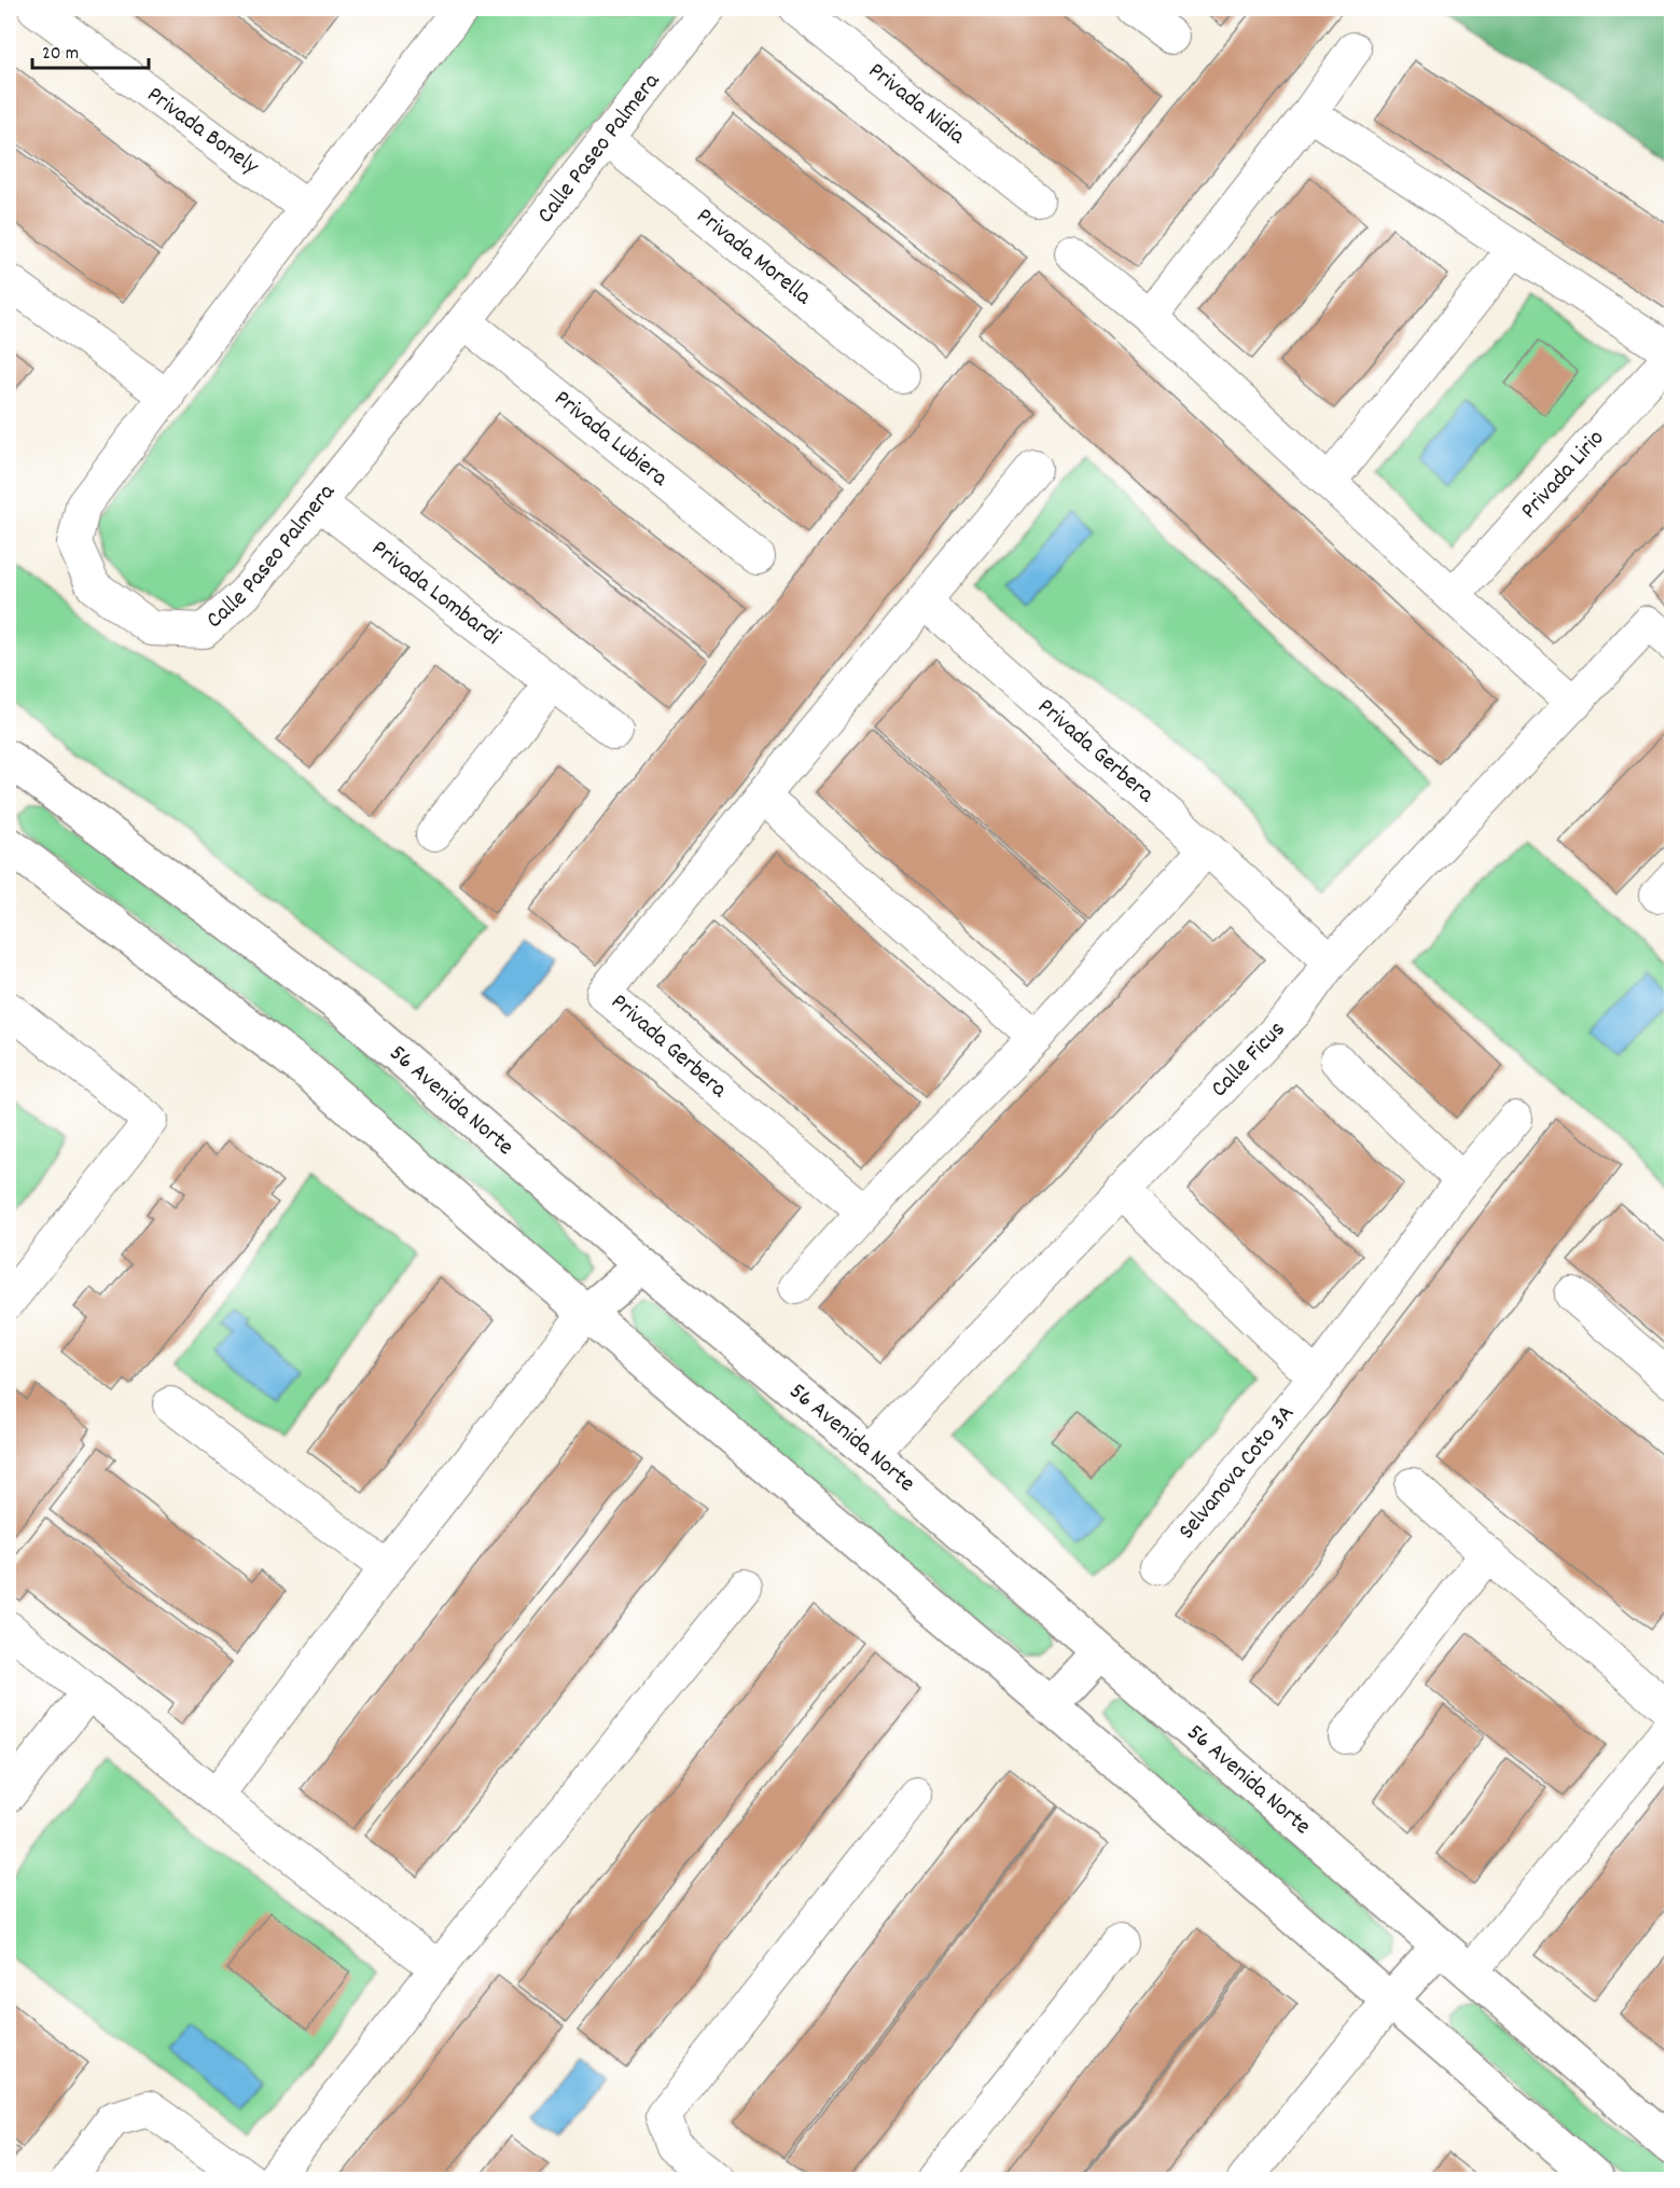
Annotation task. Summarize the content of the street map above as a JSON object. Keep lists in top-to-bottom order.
{
  "streets": {
    "main road": ["56 Avenida Norte"],
    "street": [
      "Privada Nidia",
      "Privada Bonely",
      "Calle Paseo Palmera",
      "Privada Morella",
      "Privada Lubiera",
      "Privada Lirio",
      "Privada Lombardi",
      "Privada Gerbera",
      "Calle Ficus",
      "Selvanova Coto 3A"
    ]
  },
  "crossings": [
    ["Privada Bonely", "Calle Paseo Palmera"],
    ["Calle Paseo Palmera", "Privada Morella"],
    ["Calle Paseo Palmera", "Privada Lubiera"],
    ["Calle Paseo Palmera", "Privada Lombardi"],
    ["Privada Gerbera", "Calle Ficus"],
    ["Calle Ficus", "56 Avenida Norte"]
  ],
  "scale_bar": "20 m"
}
